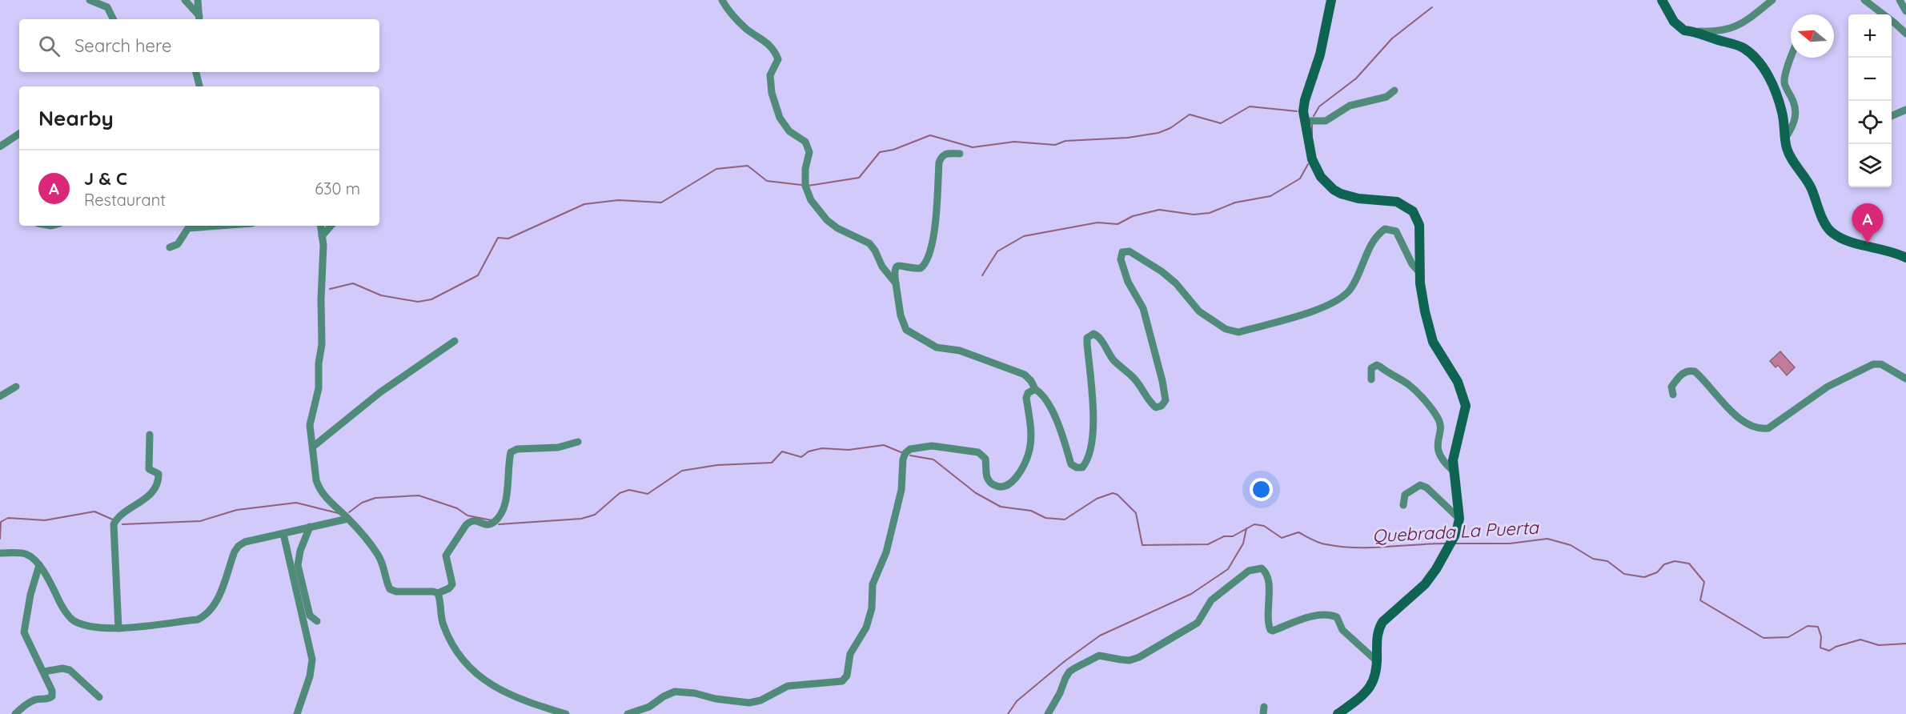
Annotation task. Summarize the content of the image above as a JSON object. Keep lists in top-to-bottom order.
{
  "water": ["Quebrada La Puerta"],
  "north": "left",
  "page": {
    "map_buttons": ["+", "−"],
    "search": "Search here",
    "heading": "Nearby",
    "list": [
      {
        "mark": "A",
        "name": "J & C",
        "note": "Restaurant",
        "value": "630 m"
      }
    ],
    "pins": "A"
  }
}
